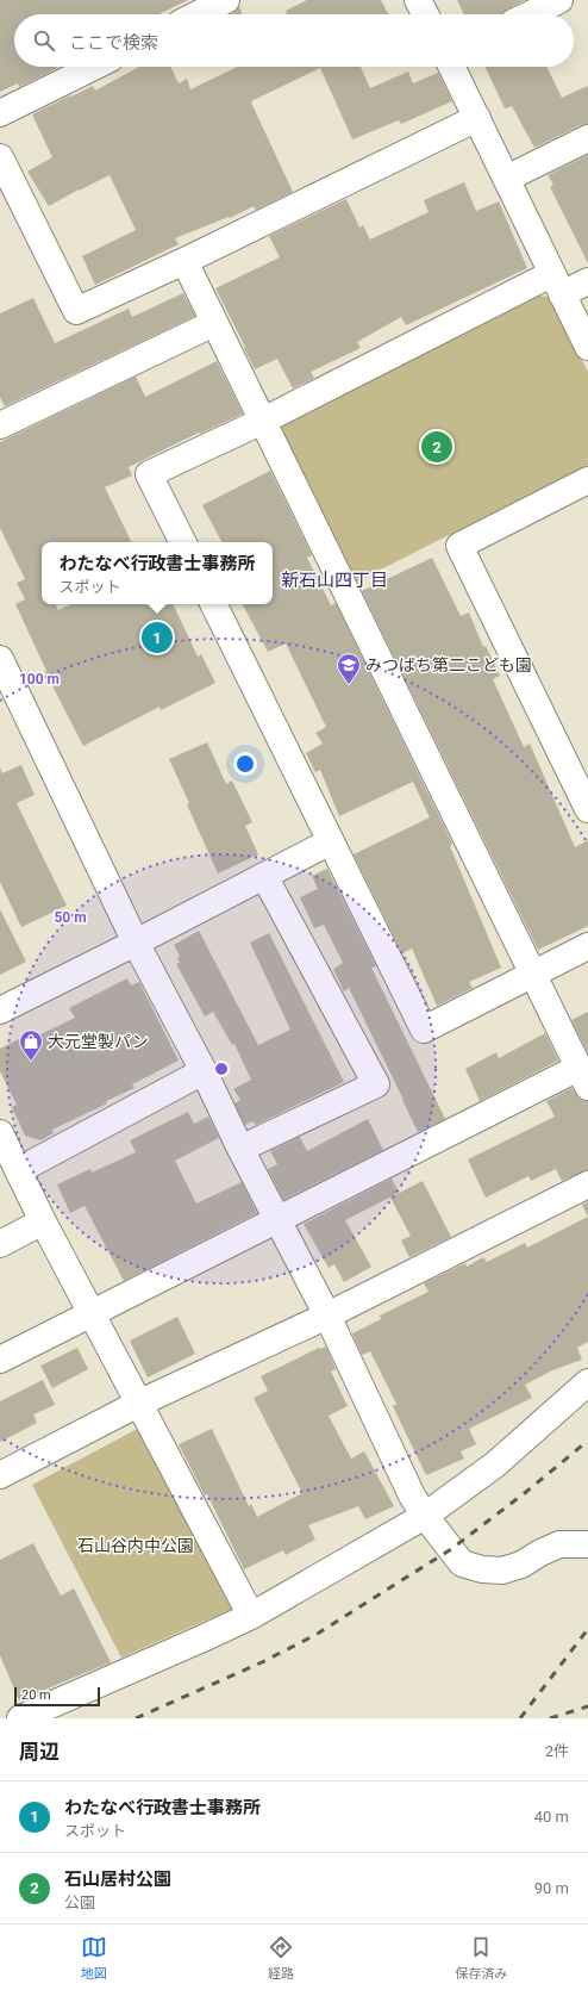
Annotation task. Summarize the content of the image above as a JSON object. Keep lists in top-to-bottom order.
{
  "districts": ["新石山四丁目"],
  "parks": ["石山谷内中公園"],
  "places": {
    "school or university": ["みつばち第二こども園"],
    "shop": ["大元堂製パン"]
  },
  "scale_bar": "20 m",
  "page": {
    "search": "ここで検索",
    "pins": ["2", "1"],
    "popup": ["わたなべ行政書士事務所", "スポット"],
    "scale": "20 m",
    "heading": ["周辺", "2件"],
    "list": [
      {
        "mark": "1",
        "name": "わたなべ行政書士事務所",
        "note": "スポット",
        "value": "40 m"
      },
      {
        "mark": "2",
        "name": "石山居村公園",
        "note": "公園",
        "value": "90 m"
      }
    ],
    "nav": ["地図", "経路", "保存済み"]
  },
  "rings": ["100 m", "50 m"]
}
